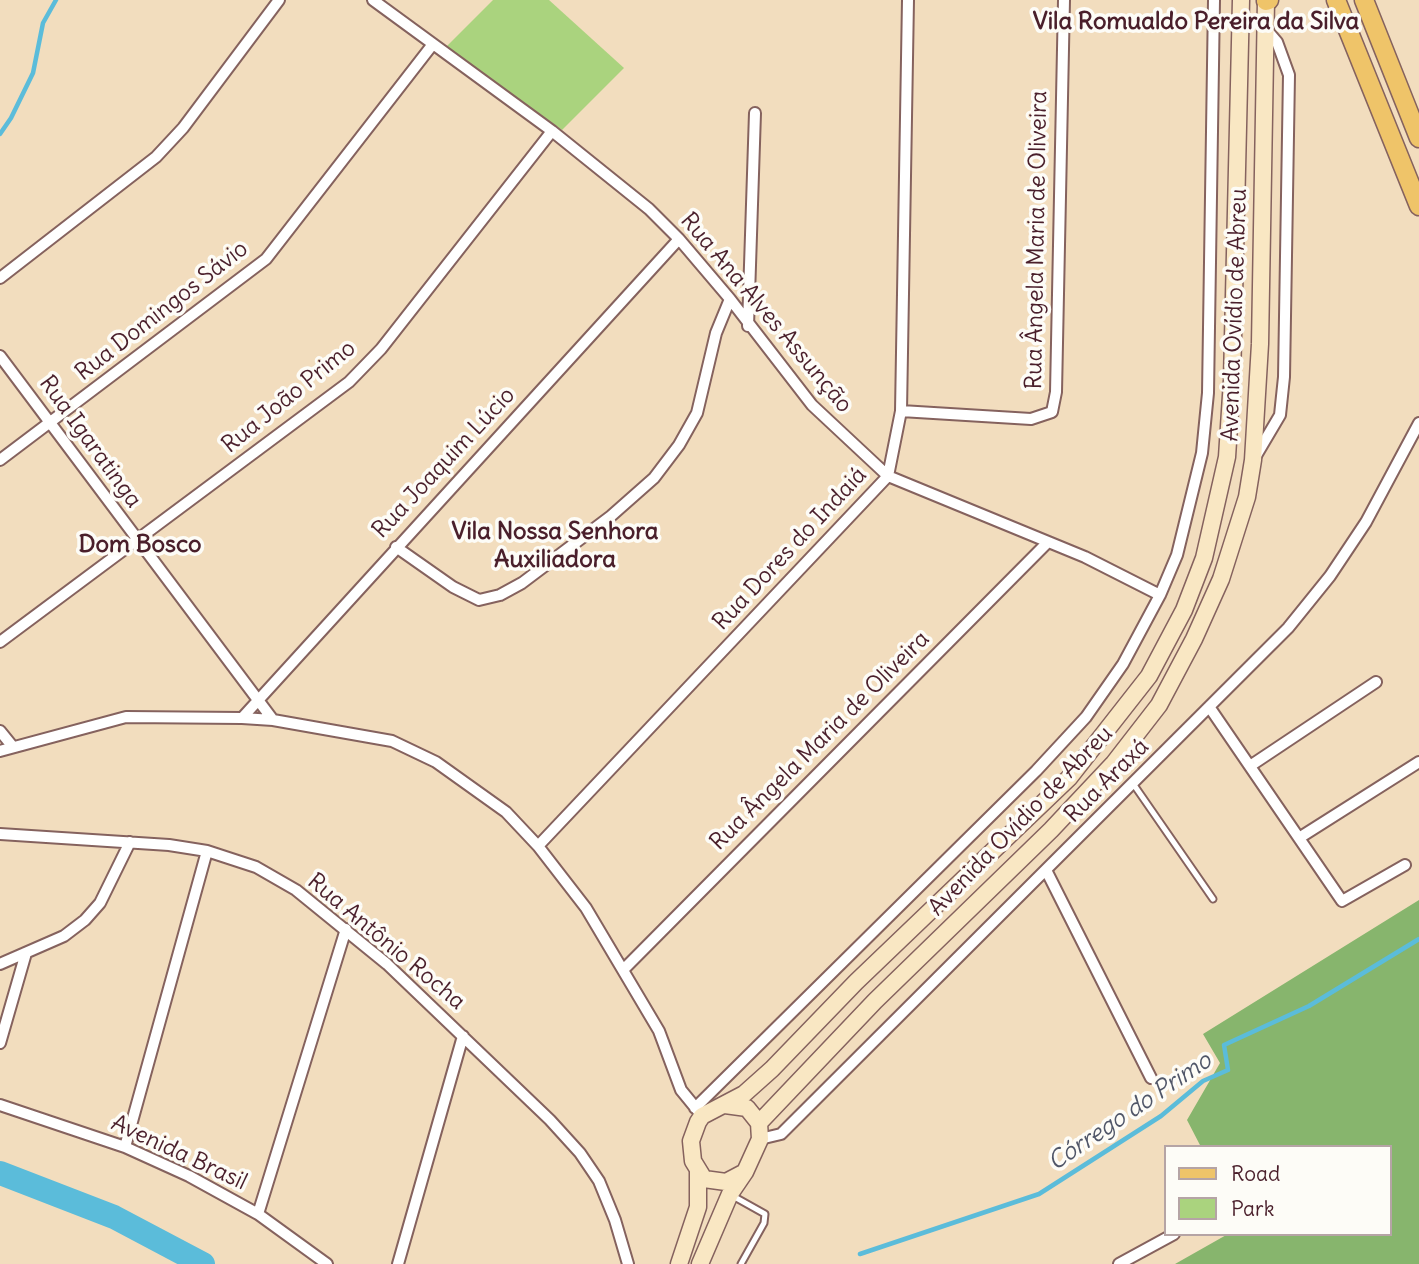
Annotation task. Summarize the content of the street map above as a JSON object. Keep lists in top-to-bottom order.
{
  "streets": {
    "main road": ["Avenida Ovídio de Abreu"],
    "street": [
      "Rua Ângela Maria de Oliveira",
      "Rua Domingos Sávio",
      "Rua Ana Alves Assunção",
      "Rua João Primo",
      "Rua Igaratinga",
      "Rua Joaquim Lúcio",
      "Rua Dores do Indaiá",
      "Rua Araxá",
      "Rua Antônio Rocha",
      "Avenida Brasil"
    ]
  },
  "crossings": [
    ["Rua Ângela Maria de Oliveira", "Rua Ana Alves Assunção"],
    ["Rua Ângela Maria de Oliveira", "Rua Dores do Indaiá"],
    ["Rua Domingos Sávio", "Rua Ana Alves Assunção"],
    ["Rua Domingos Sávio", "Rua Igaratinga"],
    ["Rua Ana Alves Assunção", "Avenida Ovídio de Abreu"],
    ["Rua Ana Alves Assunção", "Rua João Primo"],
    ["Rua Ana Alves Assunção", "Rua Joaquim Lúcio"],
    ["Rua Ana Alves Assunção", "Rua Dores do Indaiá"],
    ["Avenida Ovídio de Abreu", "Rua Araxá"],
    ["Rua João Primo", "Rua Igaratinga"],
    ["Rua Igaratinga", "Rua Joaquim Lúcio"]
  ],
  "districts": ["Vila Romualdo Pereira da Silva", "Vila Nossa Senhora Auxiliadora", "Dom Bosco"],
  "water": ["Córrego do Primo"],
  "legend": ["Road", "Park"]
}
